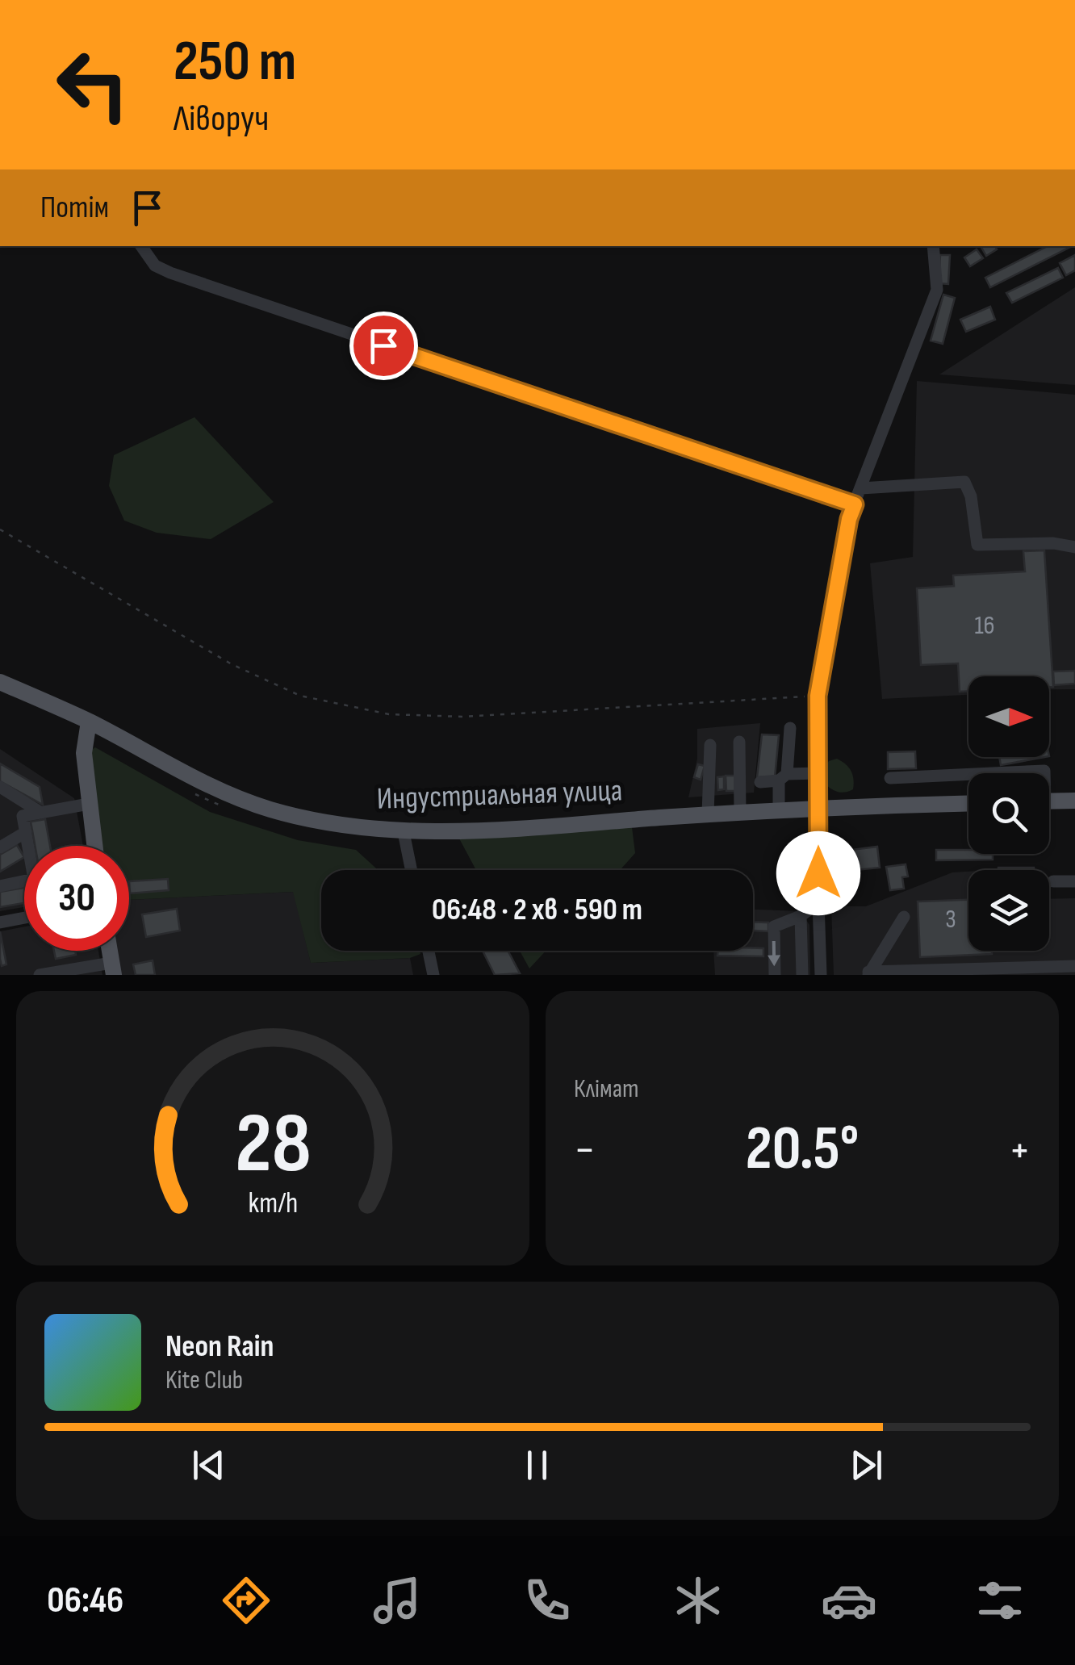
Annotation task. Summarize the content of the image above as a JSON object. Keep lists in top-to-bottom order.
{
  "streets": {
    "main road": ["Индустриальная улица"]
  },
  "house_numbers": ["16", "3"],
  "north": "right",
  "page": {
    "turn": ["250 m", "Ліворуч"],
    "then": "Потім",
    "limit": "30",
    "trip": "06:48 · 2 хв · 590 m",
    "tile": "Клімат",
    "heat": ["−", "20.5°", "+"],
    "song": ["Neon Rain", "Kite Club"],
    "tabs": "06:46",
    "gauge": ["28", "km/h"]
  }
}
